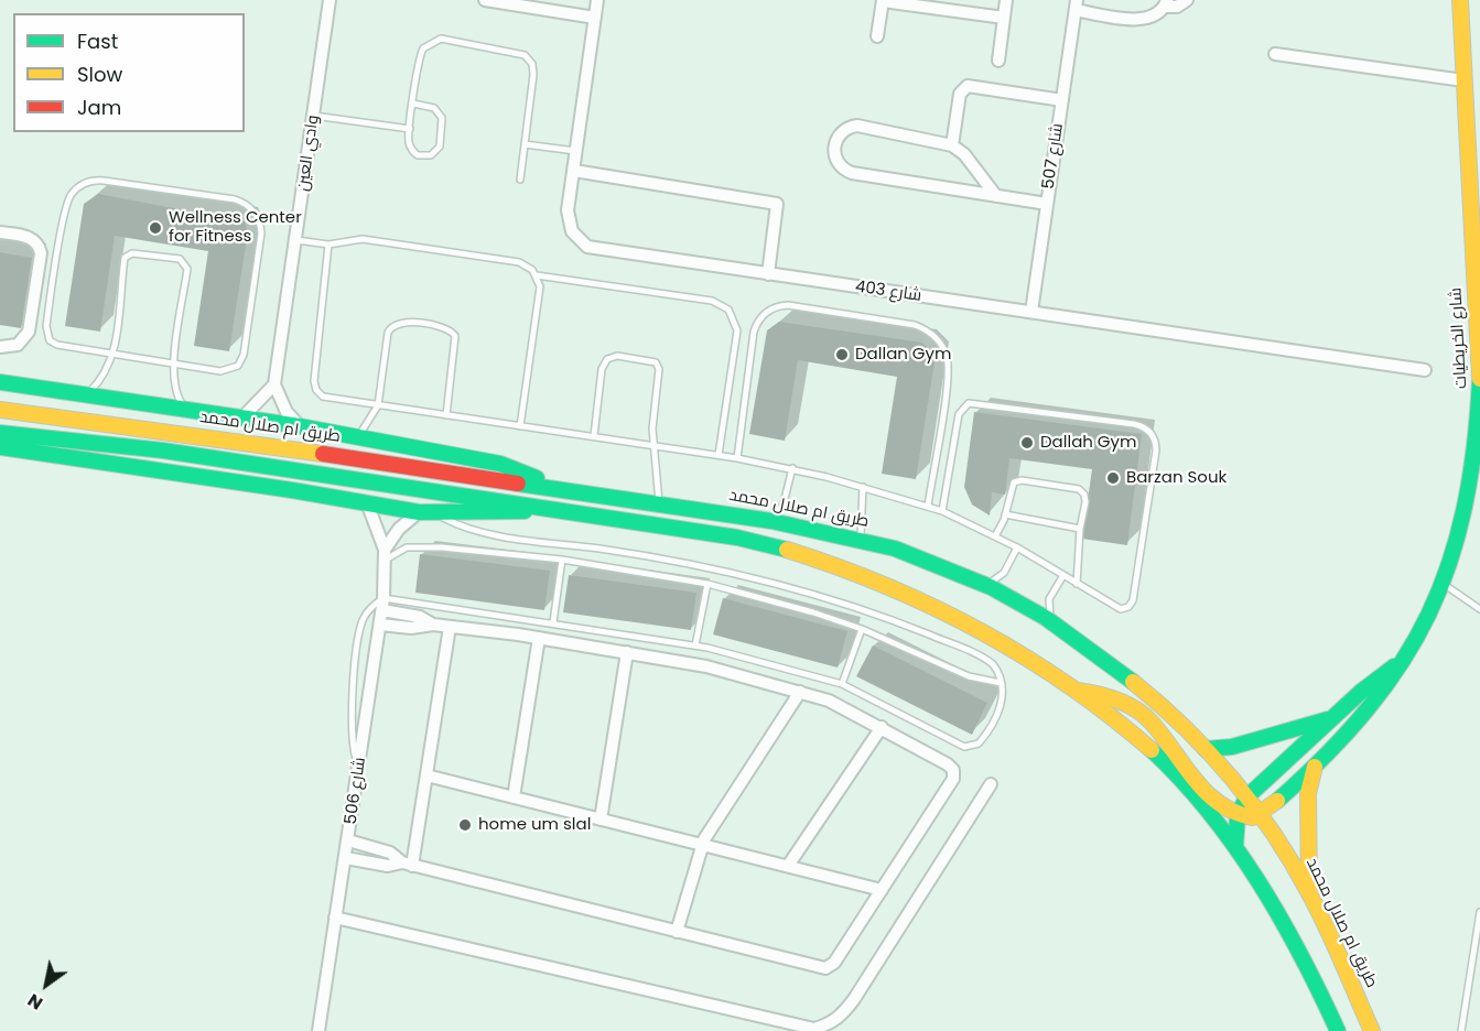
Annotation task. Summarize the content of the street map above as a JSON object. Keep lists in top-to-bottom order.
{
  "streets": {
    "street": [
      "وادي العين",
      "شارع 507",
      "شارع 403",
      "شارع الخريطيات",
      "طريق ام صلال محمد",
      "شارع 506"
    ]
  },
  "crossings": [
    ["شارع 507", "شارع 403"],
    ["شارع الخريطيات", "طريق ام صلال محمد"]
  ],
  "places": [
    "Wellness Center for Fitness",
    "Dallan Gym",
    "Dallah Gym",
    "Barzan Souk",
    "home um slal"
  ],
  "legend": ["Fast", "Slow", "Jam"],
  "north": "bottom left"
}
